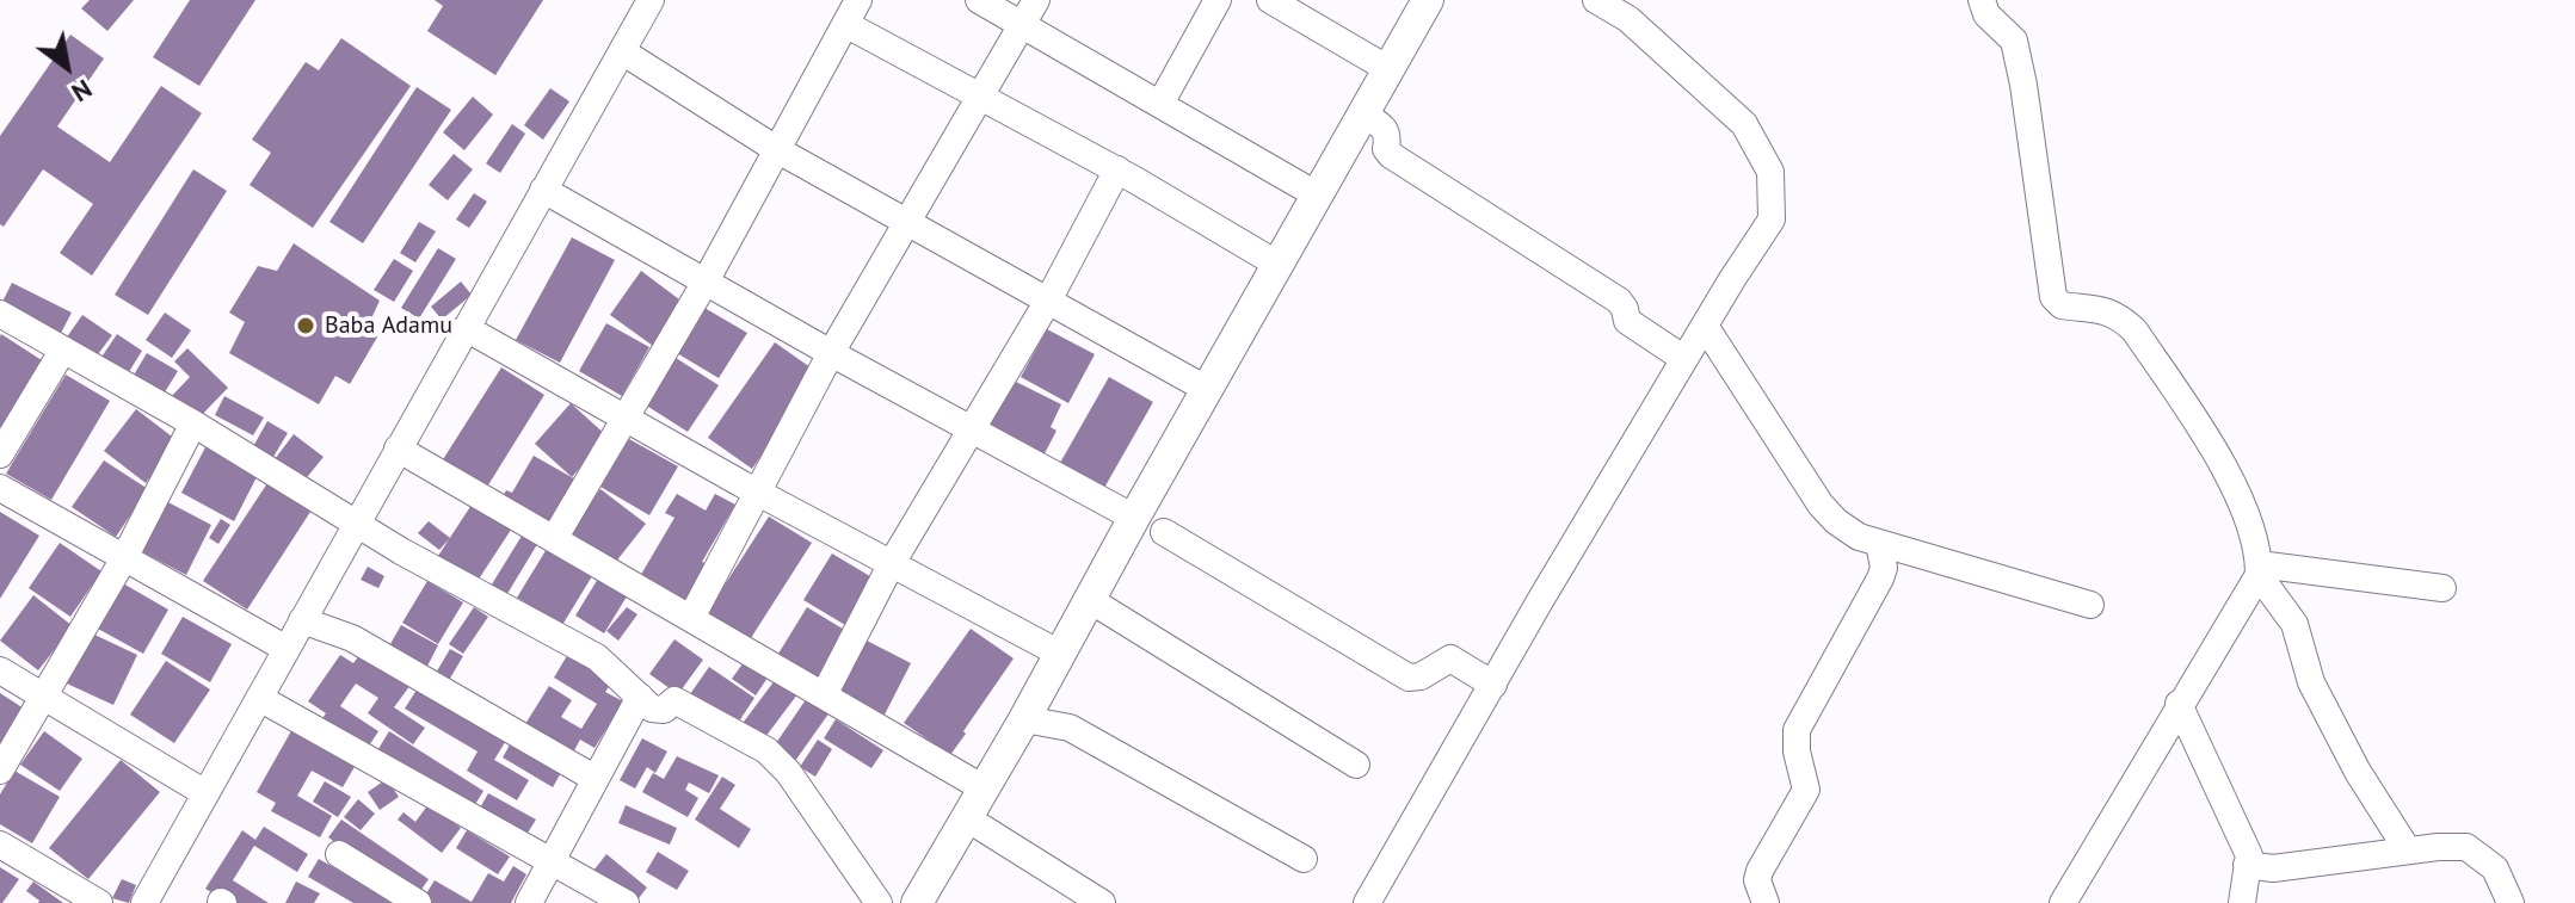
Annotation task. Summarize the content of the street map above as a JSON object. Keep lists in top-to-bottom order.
{
  "places": ["Baba Adamu"],
  "north": "bottom right"
}
